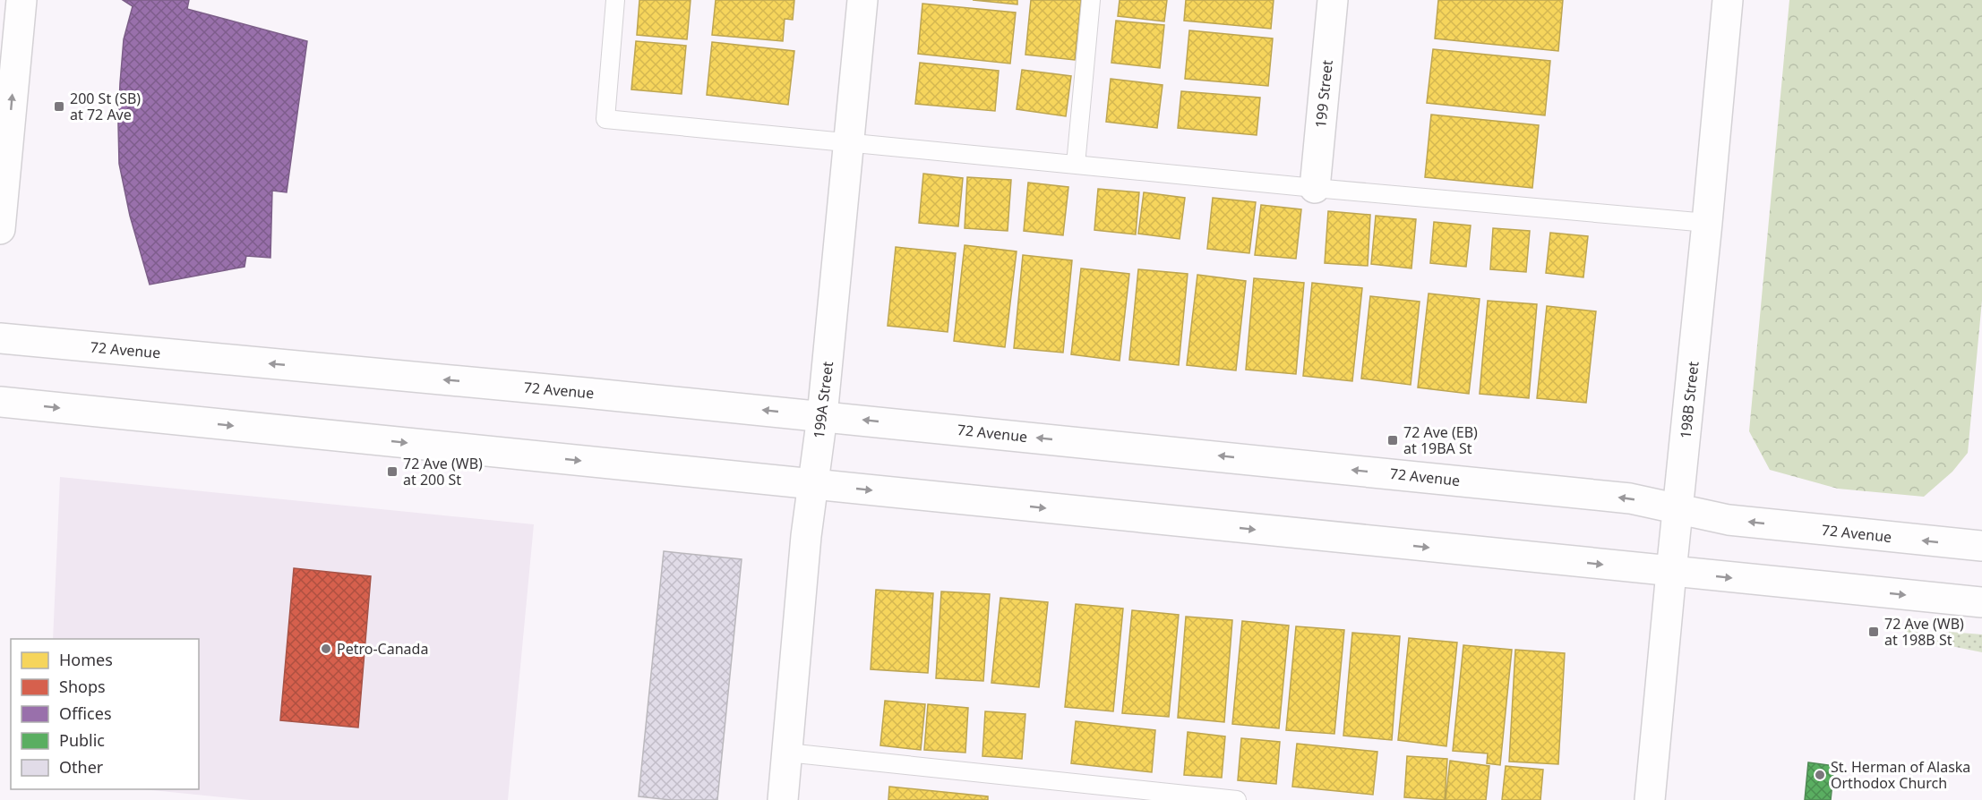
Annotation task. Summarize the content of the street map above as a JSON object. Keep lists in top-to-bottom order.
{
  "streets": {
    "main road": [
      "199 Street",
      "72 Avenue",
      "199A Street",
      "198B Street"
    ]
  },
  "crossings": [
    ["72 Avenue", "199A Street"],
    ["72 Avenue", "198B Street"]
  ],
  "places": {
    "transit": [
      "200 St (SB) at 72 Ave",
      "72 Ave (EB) at 19BA St",
      "72 Ave (WB) at 200 St",
      "72 Ave (WB) at 198B St"
    ],
    "other": ["Petro-Canada", "St. Herman of Alaska Orthodox Church"]
  },
  "legend": [
    "Homes",
    "Shops",
    "Offices",
    "Public",
    "Other"
  ]
}
